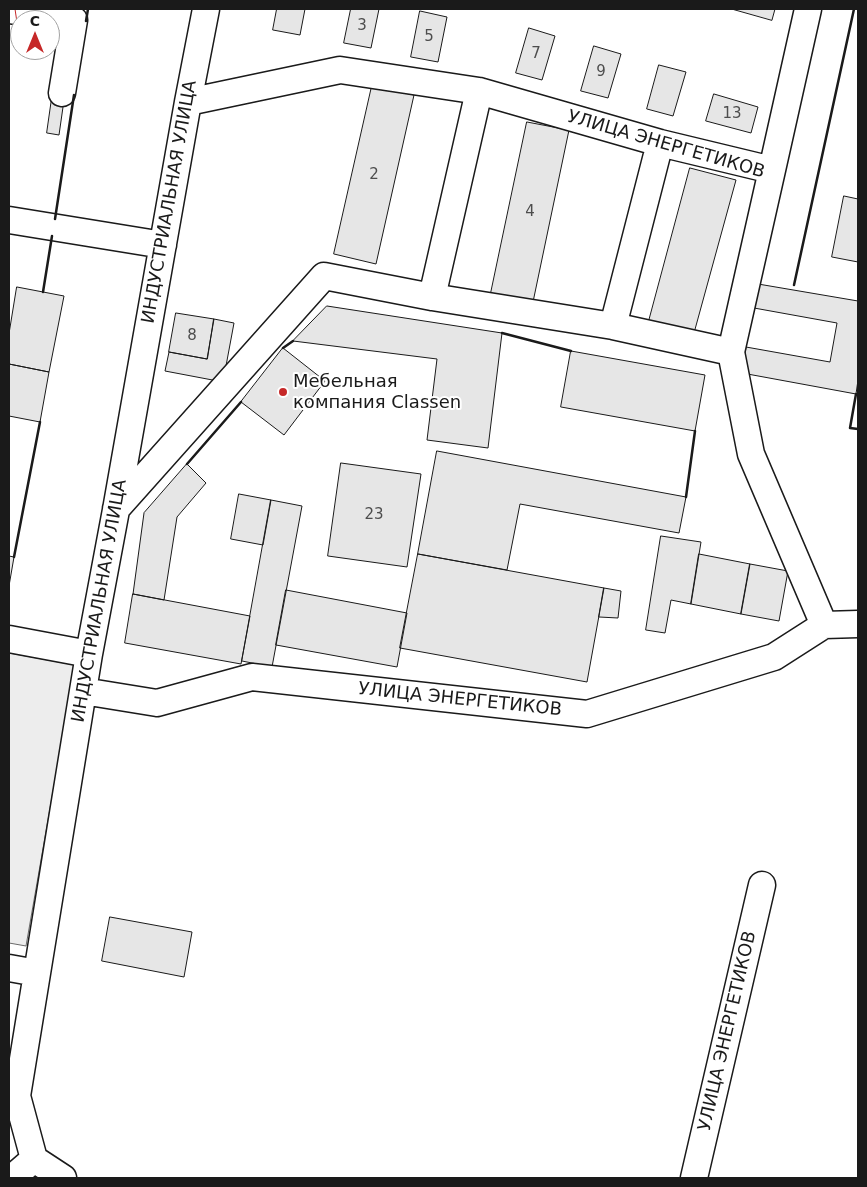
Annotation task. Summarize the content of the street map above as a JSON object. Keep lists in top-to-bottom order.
{
  "streets": {
    "street": ["УЛИЦА ЭНЕРГЕТИКОВ", "ИНДУСТРИАЛЬНАЯ УЛИЦА"]
  },
  "crossings": [
    ["УЛИЦА ЭНЕРГЕТИКОВ", "ИНДУСТРИАЛЬНАЯ УЛИЦА"]
  ],
  "places": ["Мебельная компания Сlassen"],
  "house_numbers": [
    "3",
    "5",
    "7",
    "9",
    "13",
    "2",
    "4",
    "8",
    "23"
  ],
  "north": "top"
}
